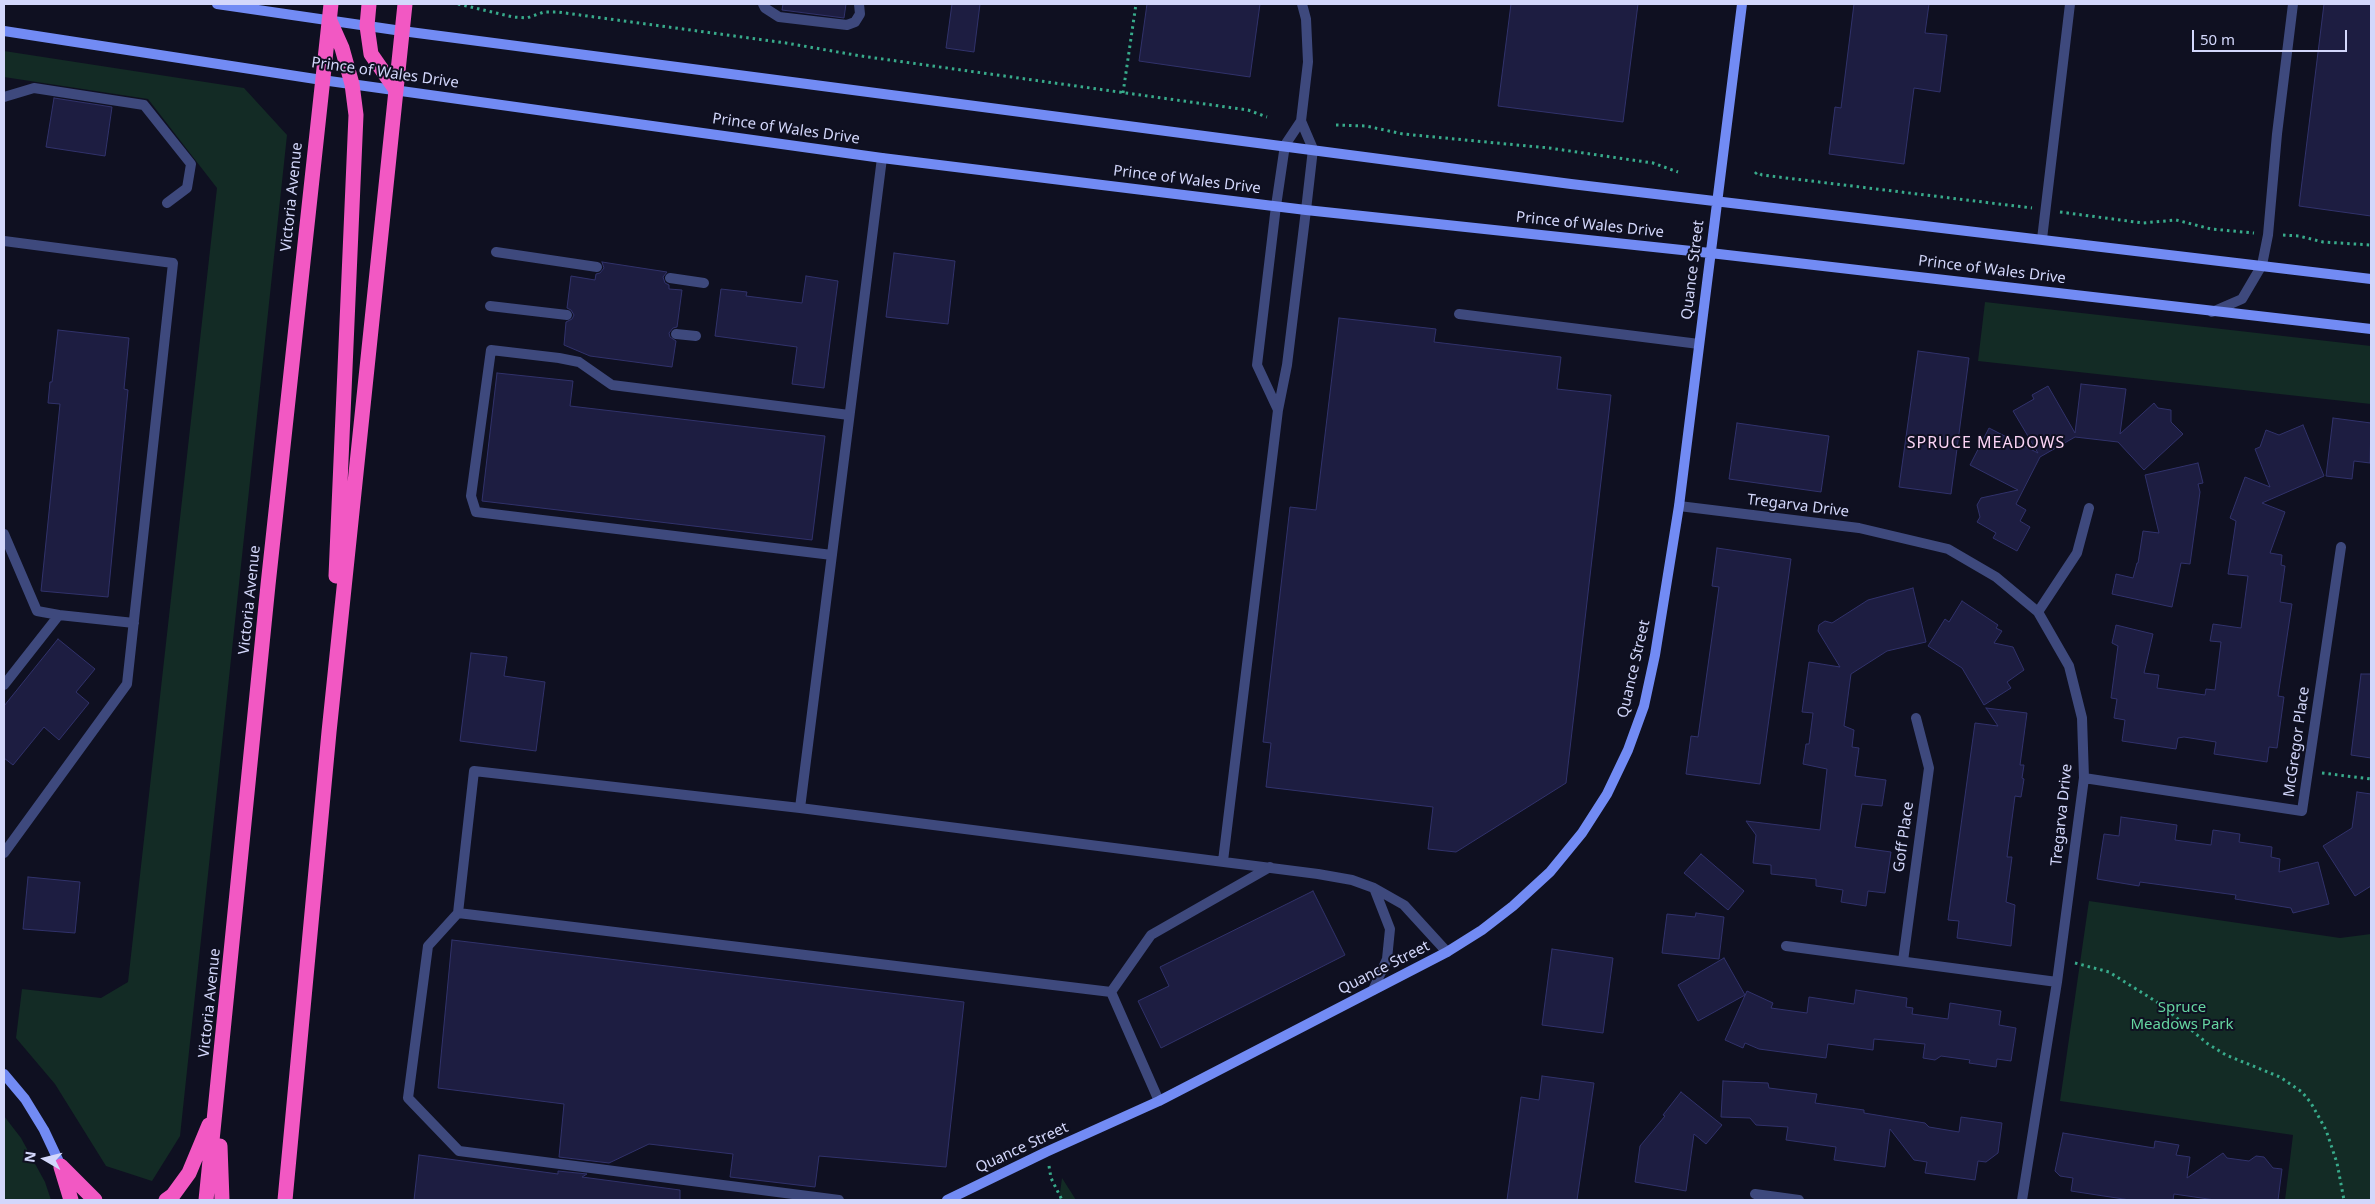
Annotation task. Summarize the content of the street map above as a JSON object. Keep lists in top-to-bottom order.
{
  "streets": {
    "highway": ["Victoria Avenue"],
    "main road": ["Prince of Wales Drive", "Quance Street"],
    "street": ["Tregarva Drive", "McGregor Place", "Goff Place"]
  },
  "crossings": [
    ["Prince of Wales Drive", "Victoria Avenue"],
    ["Prince of Wales Drive", "Quance Street"],
    ["Quance Street", "Tregarva Drive"],
    ["Tregarva Drive", "McGregor Place"]
  ],
  "districts": ["SPRUCE MEADOWS"],
  "parks": ["Spruce Meadows Park"],
  "scale_bar": "50 m",
  "north": "left"
}
